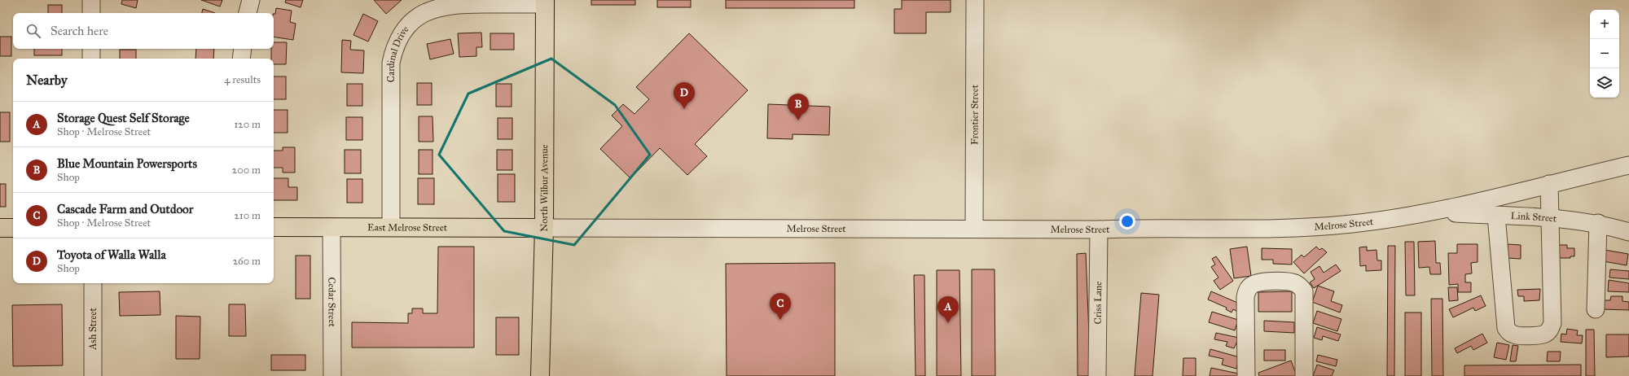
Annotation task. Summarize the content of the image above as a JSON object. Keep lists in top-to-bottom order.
{
  "streets": {
    "main road": ["North Wilbur Avenue", "East Melrose Street"],
    "street": [
      "Cardinal Drive",
      "Frontier Street",
      "Link Street",
      "Melrose Street",
      "Cedar Street",
      "Criss Lane",
      "Ash Street"
    ]
  },
  "crossings": [
    ["Cardinal Drive", "North Wilbur Avenue"],
    ["Cardinal Drive", "East Melrose Street"],
    ["Frontier Street", "Melrose Street"],
    ["North Wilbur Avenue", "Melrose Street"],
    ["North Wilbur Avenue", "East Melrose Street"],
    ["Link Street", "Melrose Street"],
    ["Melrose Street", "East Melrose Street"],
    ["Melrose Street", "Criss Lane"],
    ["East Melrose Street", "Cedar Street"]
  ],
  "page": {
    "map_buttons": ["+", "−"],
    "search": "Search here",
    "heading": ["Nearby", "4 results"],
    "pins": [
      "D",
      "B",
      "C",
      "A"
    ],
    "list": [
      {
        "mark": "A",
        "name": "Storage Quest Self Storage",
        "note": "Shop · Melrose Street",
        "value": "120 m"
      },
      {
        "mark": "B",
        "name": "Blue Mountain Powersports",
        "note": "Shop",
        "value": "200 m"
      },
      {
        "mark": "C",
        "name": "Cascade Farm and Outdoor",
        "note": "Shop · Melrose Street",
        "value": "210 m"
      },
      {
        "mark": "D",
        "name": "Toyota of Walla Walla",
        "note": "Shop",
        "value": "260 m"
      }
    ]
  }
}
